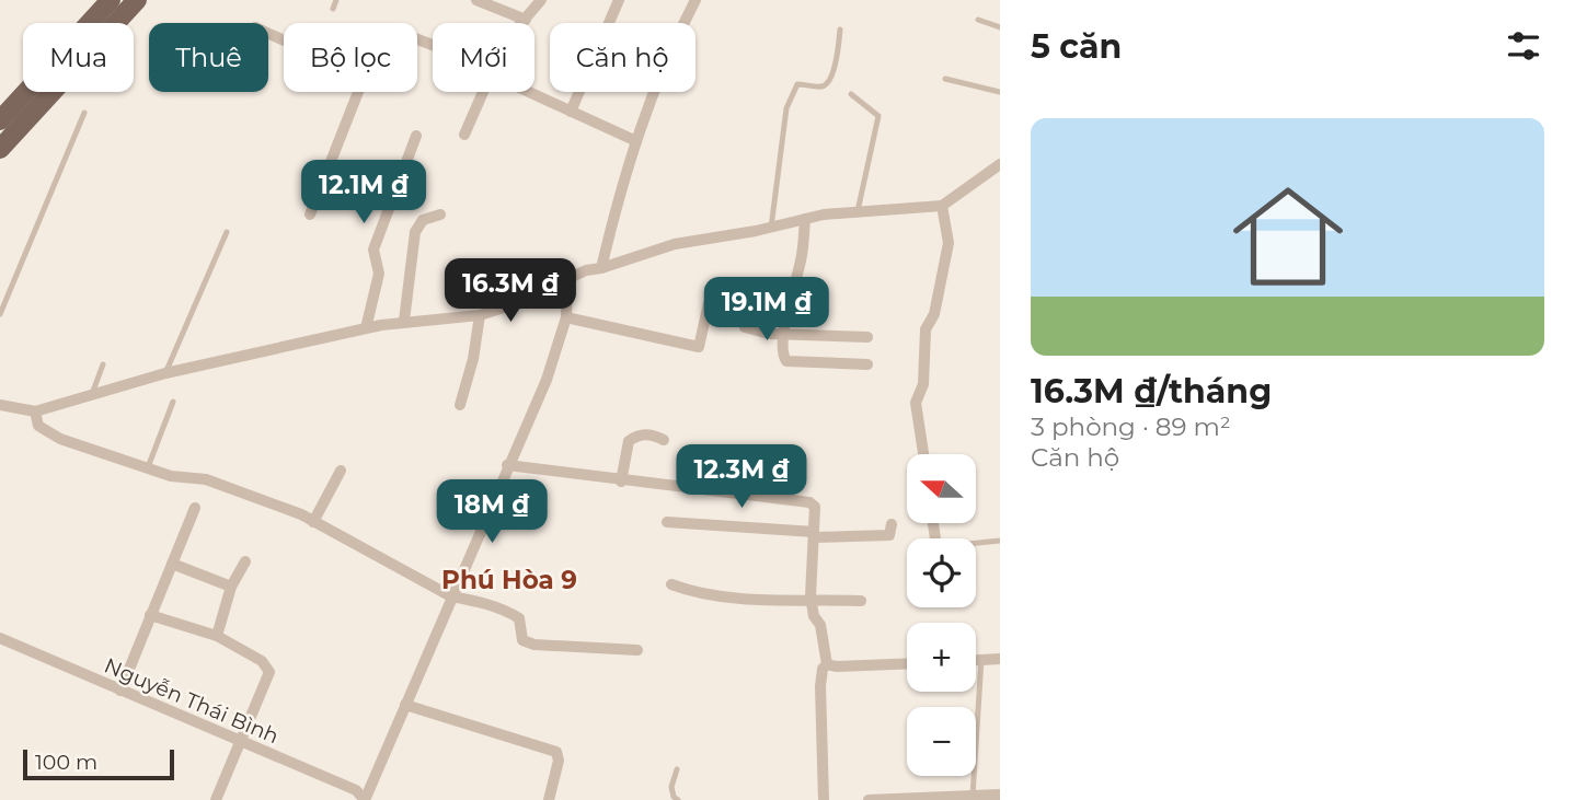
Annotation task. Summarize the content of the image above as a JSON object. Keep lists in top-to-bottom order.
{
  "streets": {
    "street": ["Nguyễn Thái Bình"]
  },
  "districts": ["Phú Hòa 9"],
  "scale_bar": "100 m",
  "north": "left",
  "page": {
    "heading": "5 căn",
    "chip": [
      "Mua",
      "Thuê",
      "Bộ lọc",
      "Mới",
      "Căn hộ"
    ],
    "list": [
      {
        "name": "16.3M ₫/tháng",
        "note": "3 phòng · 89 m² · Căn hộ"
      }
    ],
    "price": [
      "12.1M ₫",
      "16.3M ₫",
      "19.1M ₫",
      "12.3M ₫",
      "18M ₫"
    ],
    "map_buttons": ["+", "−"],
    "scale": "100 m"
  }
}
